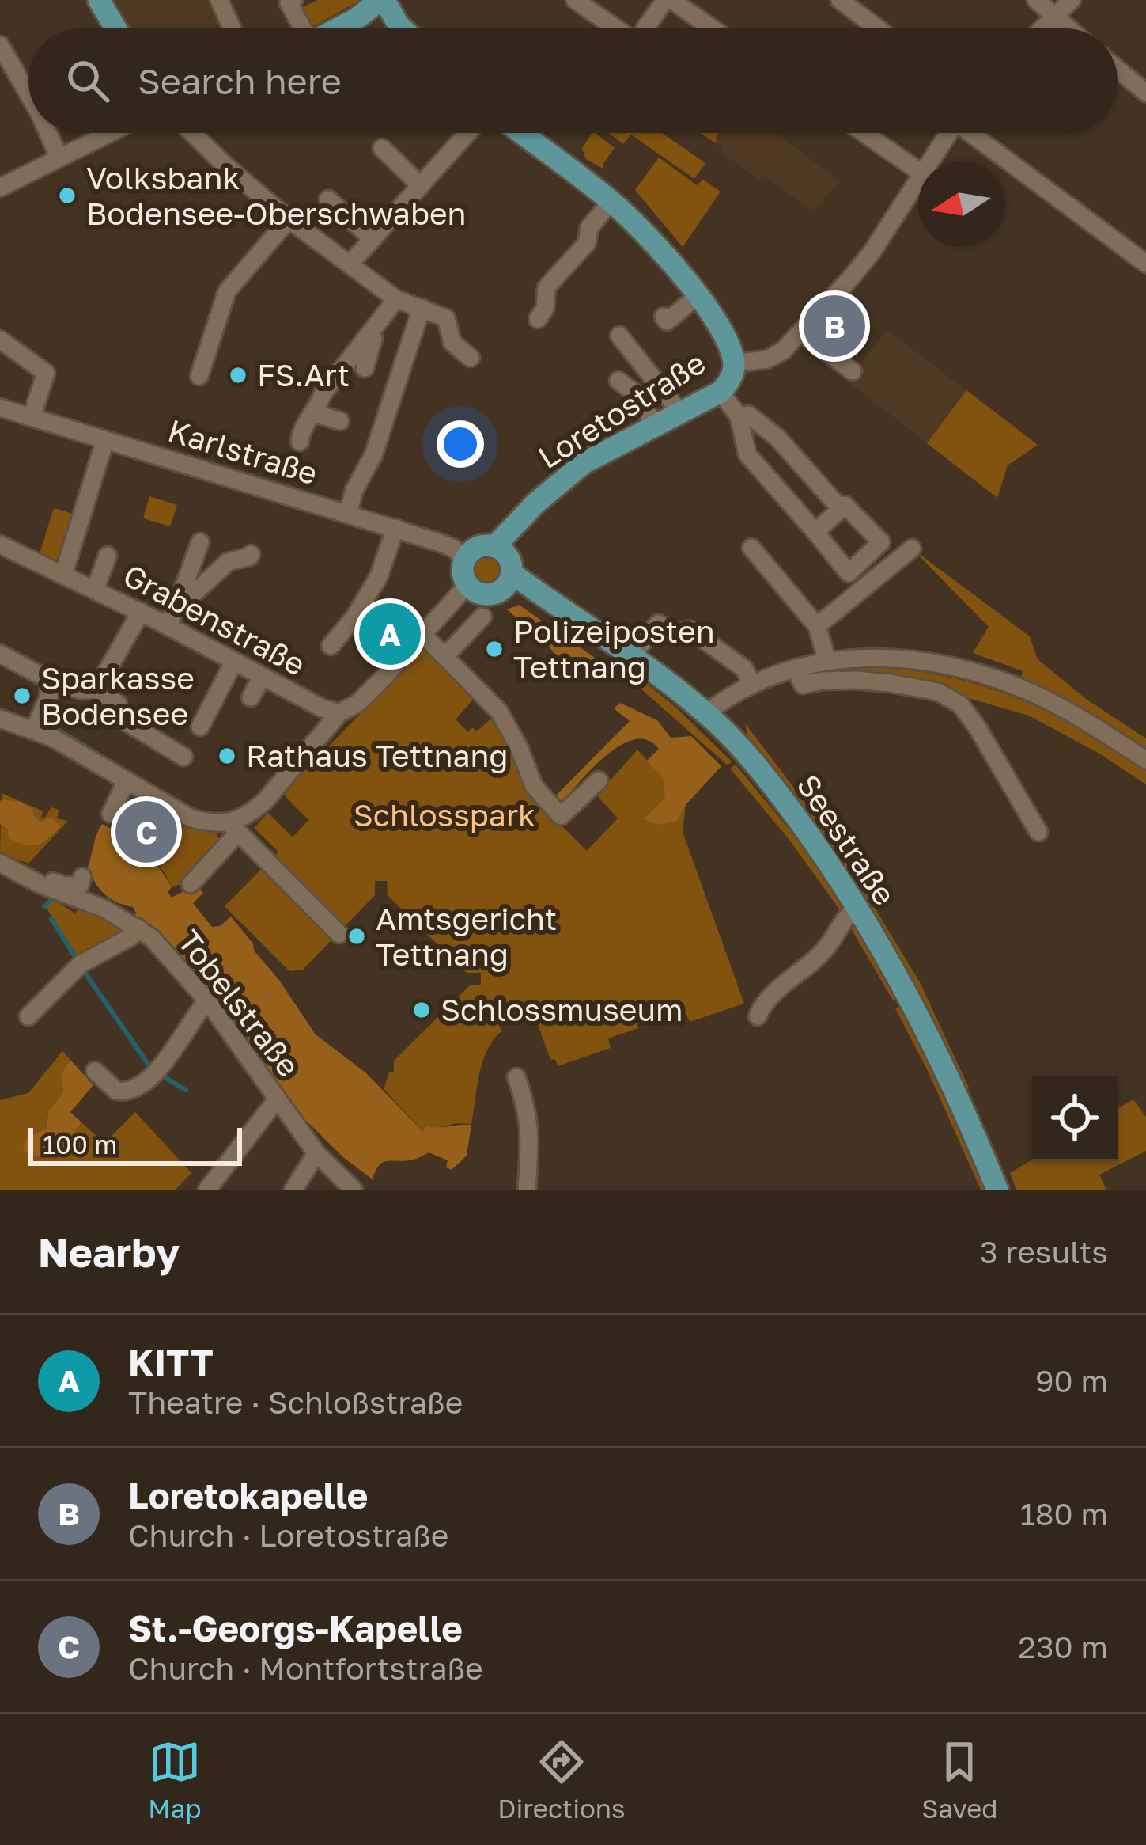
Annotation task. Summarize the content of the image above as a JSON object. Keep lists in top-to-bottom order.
{
  "streets": {
    "main road": ["Loretostraße", "Seestraße"],
    "street": ["Karlstraße", "Grabenstraße", "Tobelstraße"]
  },
  "crossings": [
    ["Loretostraße", "Karlstraße"],
    ["Loretostraße", "Seestraße"],
    ["Karlstraße", "Seestraße"]
  ],
  "parks": ["Schlosspark"],
  "places": [
    "Volksbank Bodensee-Oberschwaben",
    "FS.Art",
    "Polizeiposten Tettnang",
    "Sparkasse Bodensee",
    "Rathaus Tettnang",
    "Amtsgericht Tettnang",
    "Schlossmuseum"
  ],
  "scale_bar": "100 m",
  "north": "left",
  "page": {
    "search": "Search here",
    "pins": ["B", "A", "C"],
    "scale": "100 m",
    "heading": ["Nearby", "3 results"],
    "list": [
      {
        "mark": "A",
        "name": "KITT",
        "note": "Theatre · Schloßstraße",
        "value": "90 m"
      },
      {
        "mark": "B",
        "name": "Loretokapelle",
        "note": "Church · Loretostraße",
        "value": "180 m"
      },
      {
        "mark": "C",
        "name": "St.-Georgs-Kapelle",
        "note": "Church · Montfortstraße",
        "value": "230 m"
      }
    ],
    "nav": ["Map", "Directions", "Saved"]
  }
}
